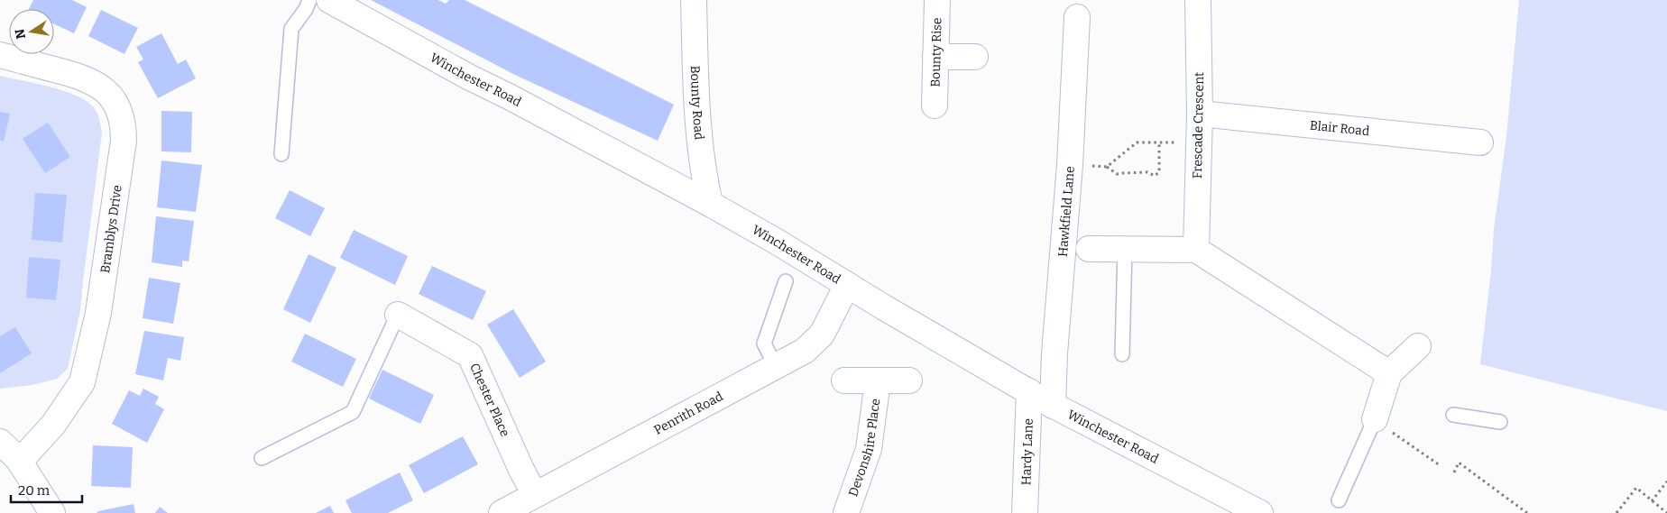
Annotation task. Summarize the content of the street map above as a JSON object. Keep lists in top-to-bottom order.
{
  "streets": {
    "street": [
      "Bounty Rise",
      "Winchester Road",
      "Bounty Road",
      "Frescade Crescent",
      "Blair Road",
      "Hawkfield Lane",
      "Bramblys Drive",
      "Chester Place",
      "Penrith Road",
      "Devonshire Place",
      "Hardy Lane"
    ]
  },
  "crossings": [
    ["Winchester Road", "Bounty Road"],
    ["Winchester Road", "Hawkfield Lane"],
    ["Winchester Road", "Penrith Road"],
    ["Winchester Road", "Hardy Lane"],
    ["Frescade Crescent", "Blair Road"],
    ["Chester Place", "Penrith Road"]
  ],
  "scale_bar": "20 m",
  "north": "left"
}
